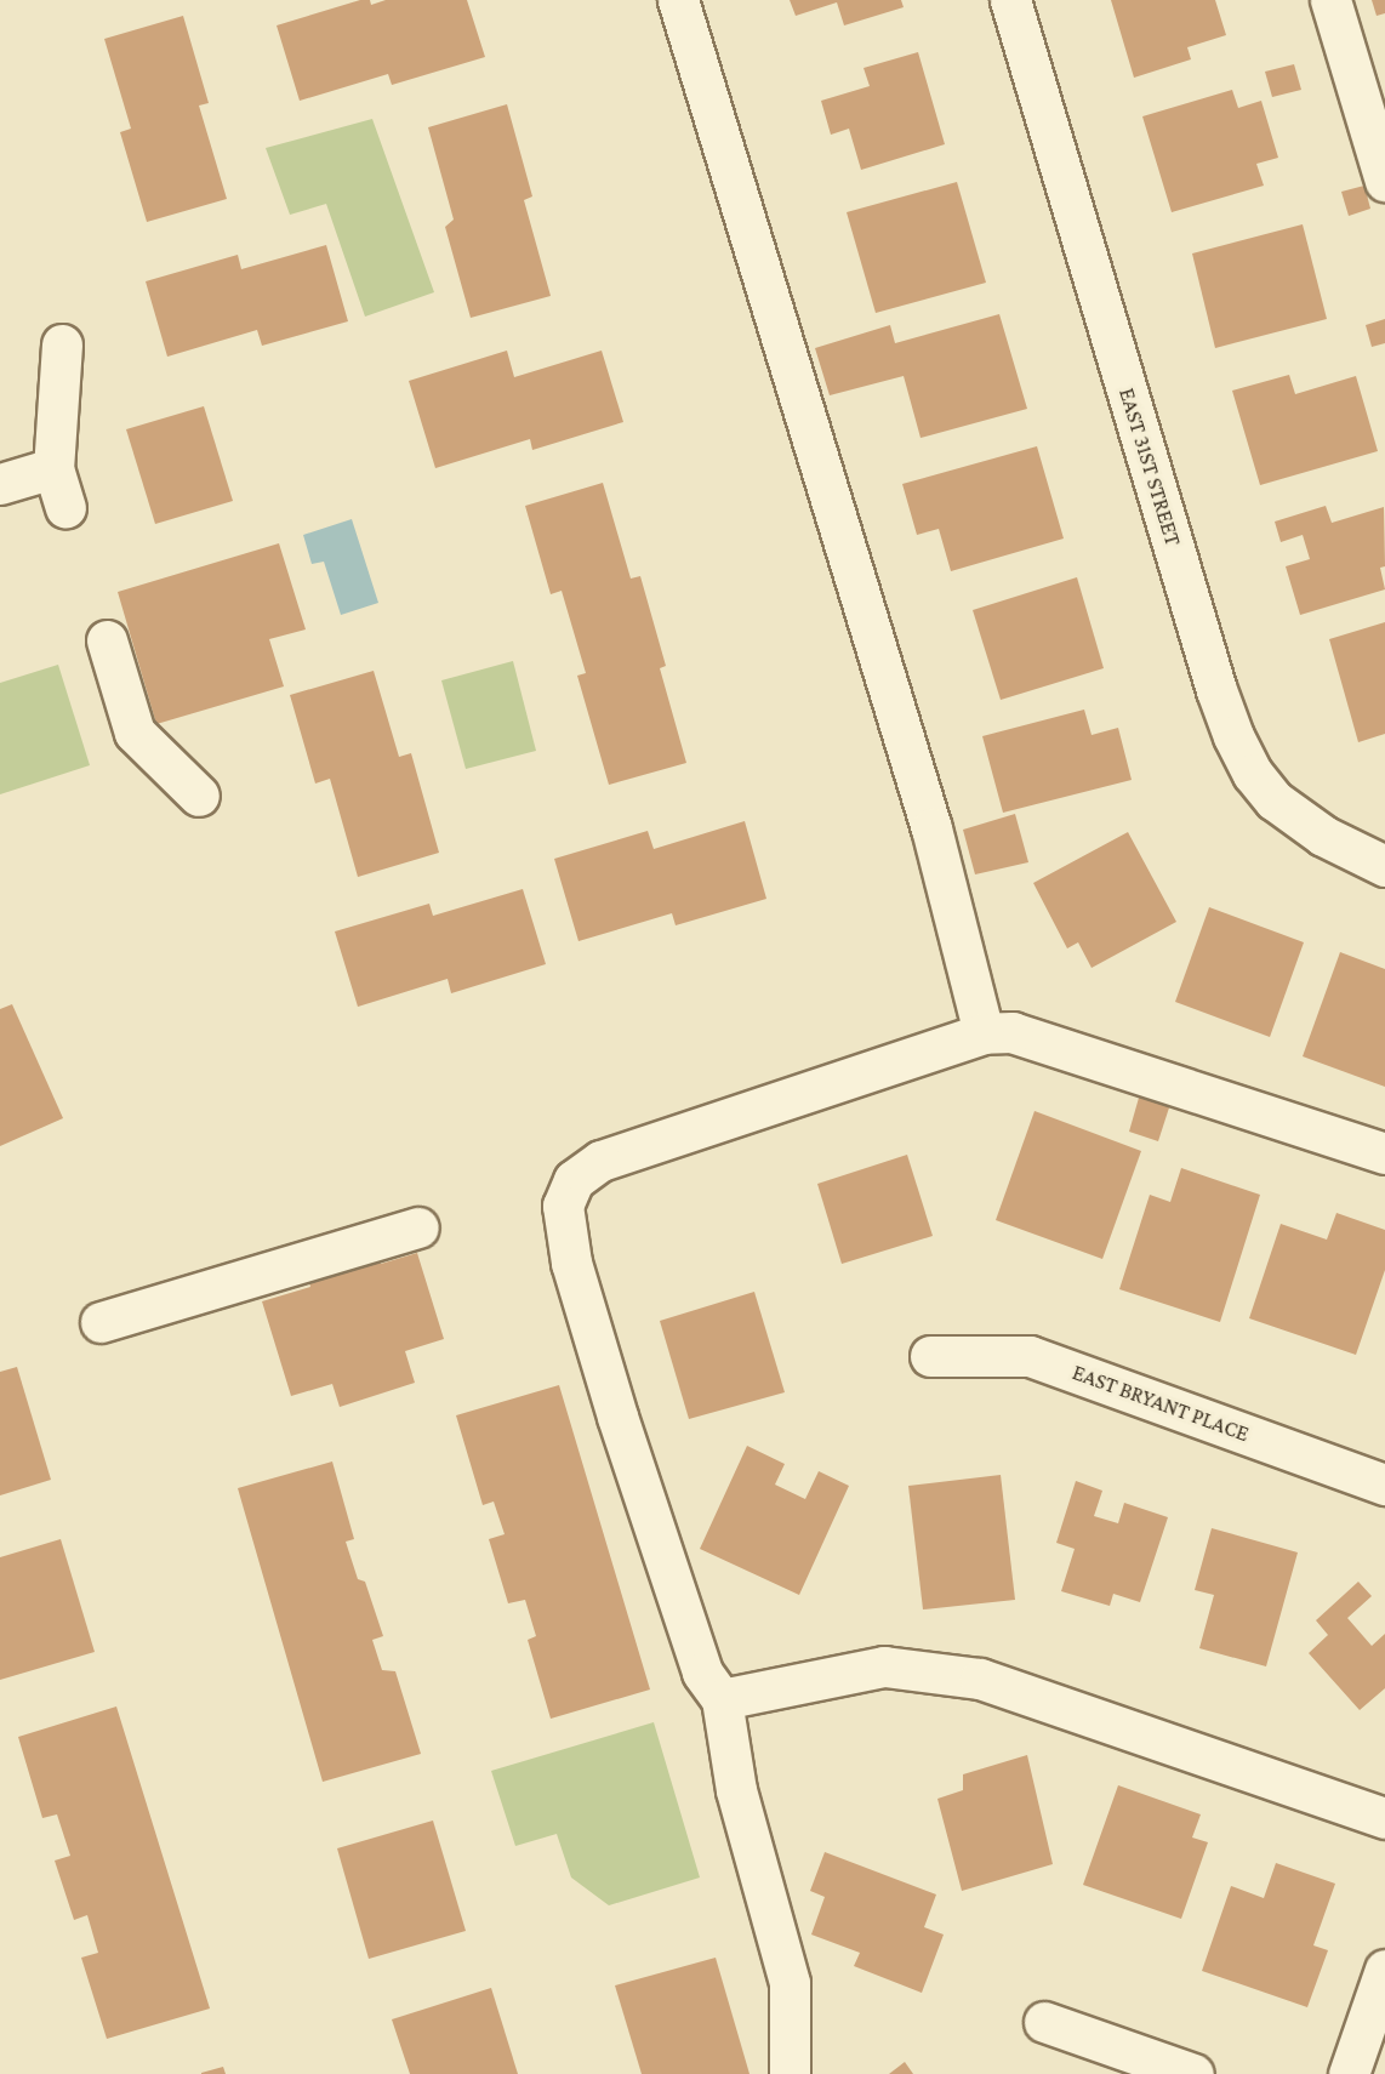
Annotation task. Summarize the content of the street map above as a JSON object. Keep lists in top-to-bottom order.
{
  "streets": {
    "street": ["EAST 31ST STREET", "EAST BRYANT PLACE"]
  }
}
